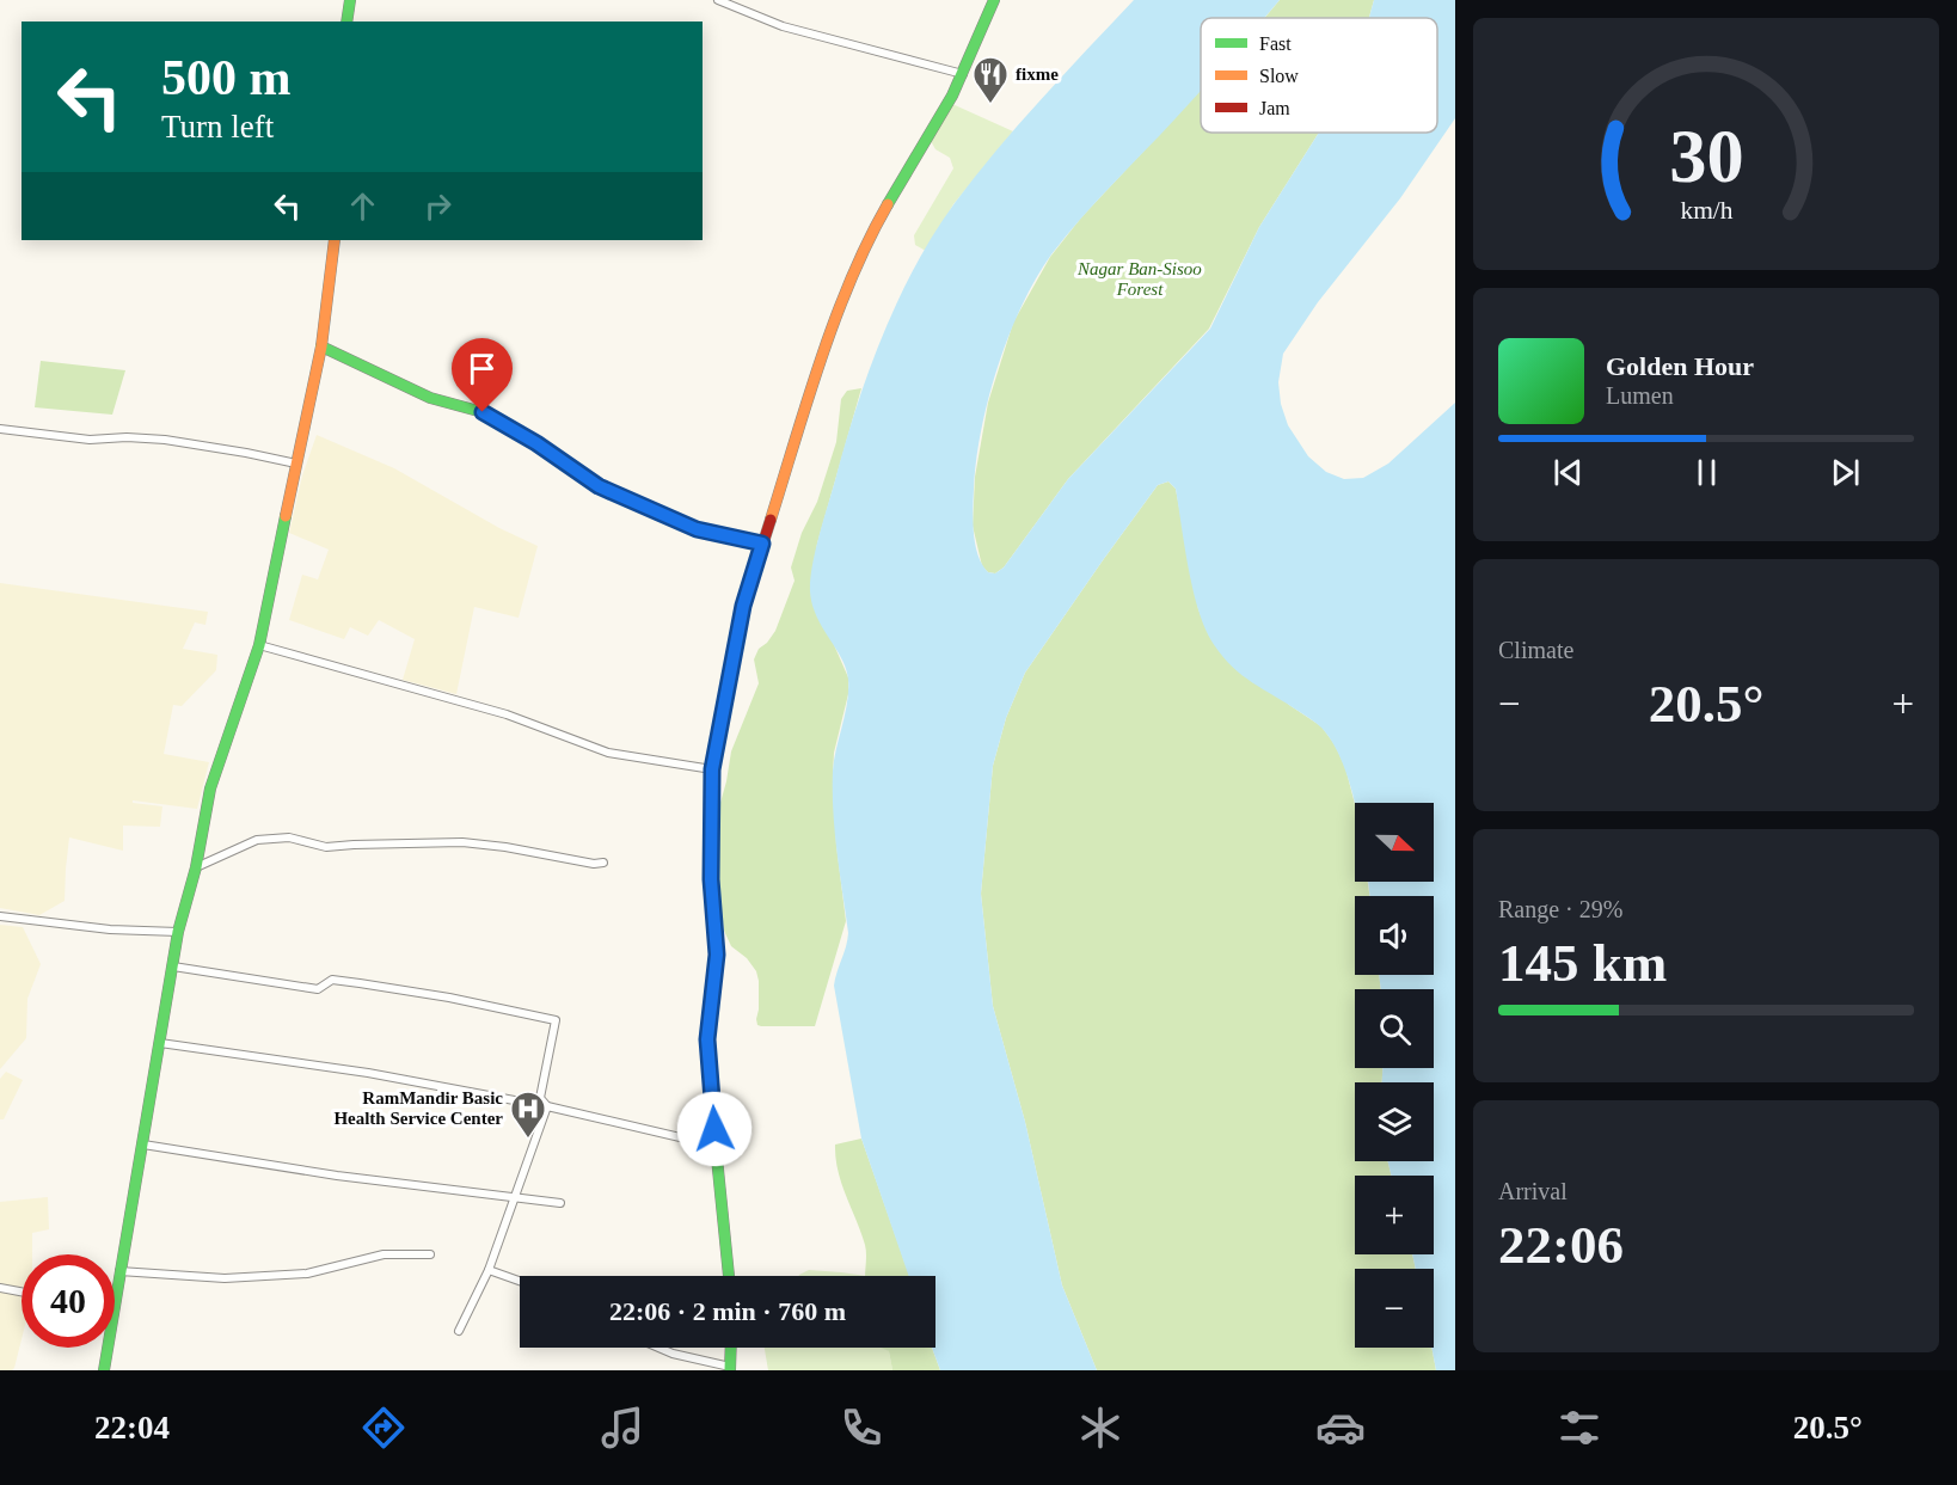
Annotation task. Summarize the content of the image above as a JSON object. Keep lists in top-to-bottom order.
{
  "parks": ["Nagar Ban-Sisoo Forest"],
  "places": {
    "restaurant": ["fixme"],
    "hospital": ["RamMandir Basic Health Service Center"]
  },
  "legend": ["Fast", "Slow", "Jam"],
  "north": "right",
  "page": {
    "turn": ["500 m", "Turn left"],
    "song": ["Golden Hour", "Lumen"],
    "tile": [
      "Climate",
      ["Range · 29%", "145 km"],
      ["Arrival", "22:06"]
    ],
    "heat": ["−", "20.5°", "+"],
    "map_buttons": ["+", "−"],
    "limit": "40",
    "trip": "22:06 · 2 min · 760 m",
    "tabs": ["22:04", "20.5°"],
    "gauge": ["30", "km/h"]
  }
}
